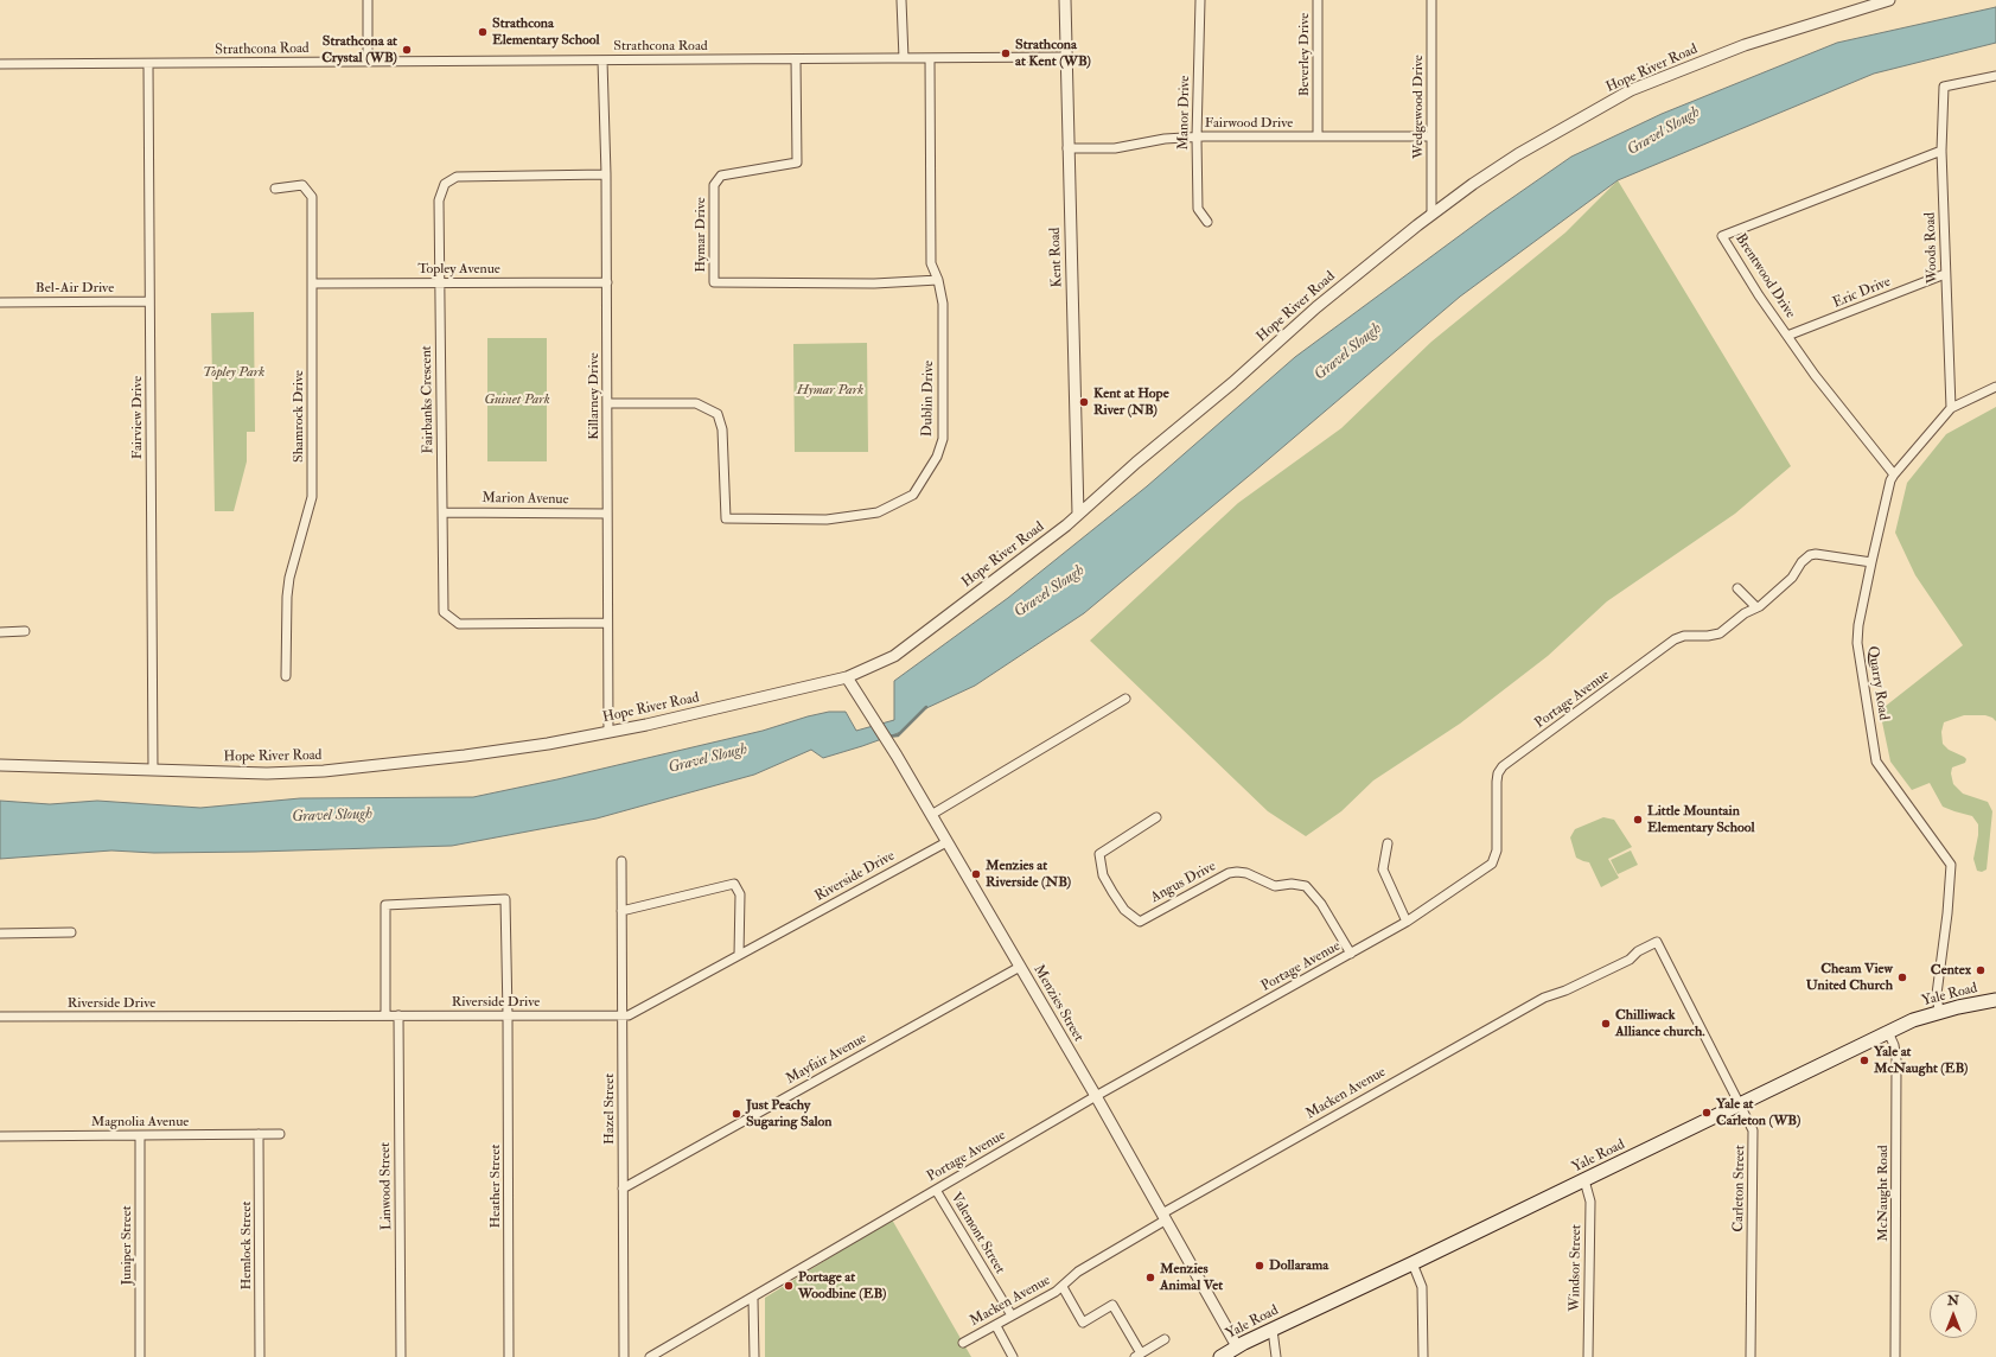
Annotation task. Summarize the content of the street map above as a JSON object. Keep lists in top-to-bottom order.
{
  "streets": {
    "main road": ["Yale Road"],
    "street": [
      "Strathcona Road",
      "Beverley Drive",
      "Hope River Road",
      "Wedgewood Drive",
      "Manor Drive",
      "Fairwood Drive",
      "Hymar Drive",
      "Woods Road",
      "Kent Road",
      "Topley Avenue",
      "Brentwood Drive",
      "Bel-Air Drive",
      "Eric Drive",
      "Killarney Drive",
      "Dublin Drive",
      "Fairbanks Crescent",
      "Shamrock Drive",
      "Fairview Drive",
      "Marion Avenue",
      "Quarry Road",
      "Portage Avenue",
      "Riverside Drive",
      "Angus Drive",
      "Menzies Street",
      "Mayfair Avenue",
      "Macken Avenue",
      "Hazel Street",
      "Magnolia Avenue",
      "Linwood Street",
      "Heather Street",
      "Carleton Street",
      "McNaught Road",
      "Valemont Street",
      "Juniper Street",
      "Hemlock Street",
      "Windsor Street"
    ]
  },
  "crossings": [
    ["Strathcona Road", "Hymar Drive"],
    ["Strathcona Road", "Kent Road"],
    ["Strathcona Road", "Killarney Drive"],
    ["Strathcona Road", "Dublin Drive"],
    ["Strathcona Road", "Fairview Drive"],
    ["Beverley Drive", "Fairwood Drive"],
    ["Hope River Road", "Wedgewood Drive"],
    ["Hope River Road", "Kent Road"],
    ["Hope River Road", "Killarney Drive"],
    ["Hope River Road", "Fairview Drive"],
    ["Hope River Road", "Menzies Street"],
    ["Wedgewood Drive", "Fairwood Drive"],
    ["Manor Drive", "Fairwood Drive"],
    ["Fairwood Drive", "Kent Road"],
    ["Hymar Drive", "Dublin Drive"],
    ["Woods Road", "Brentwood Drive"],
    ["Woods Road", "Eric Drive"],
    ["Woods Road", "Quarry Road"],
    ["Topley Avenue", "Killarney Drive"],
    ["Topley Avenue", "Fairbanks Crescent"],
    ["Topley Avenue", "Shamrock Drive"],
    ["Brentwood Drive", "Eric Drive"],
    ["Brentwood Drive", "Quarry Road"],
    ["Bel-Air Drive", "Fairview Drive"],
    ["Killarney Drive", "Dublin Drive"],
    ["Killarney Drive", "Fairbanks Crescent"],
    ["Killarney Drive", "Marion Avenue"],
    ["Fairbanks Crescent", "Marion Avenue"],
    ["Quarry Road", "Portage Avenue"],
    ["Quarry Road", "Yale Road"],
    ["Portage Avenue", "Angus Drive"],
    ["Portage Avenue", "Menzies Street"],
    ["Portage Avenue", "Valemont Street"],
    ["Riverside Drive", "Menzies Street"],
    ["Riverside Drive", "Hazel Street"],
    ["Riverside Drive", "Linwood Street"],
    ["Riverside Drive", "Heather Street"],
    ["Yale Road", "Menzies Street"],
    ["Yale Road", "Carleton Street"],
    ["Yale Road", "McNaught Road"],
    ["Yale Road", "Windsor Street"],
    ["Menzies Street", "Mayfair Avenue"],
    ["Menzies Street", "Macken Avenue"],
    ["Mayfair Avenue", "Hazel Street"],
    ["Macken Avenue", "Carleton Street"],
    ["Macken Avenue", "Valemont Street"],
    ["Magnolia Avenue", "Juniper Street"],
    ["Magnolia Avenue", "Hemlock Street"]
  ],
  "water": ["Gravel Slough"],
  "parks": ["Topley Park", "Hymar Park", "Guinet Park"],
  "places": [
    "Strathcona Elementary School",
    "Strathcona at Crystal (WB)",
    "Strathcona at Kent (WB)",
    "Kent at Hope River (NB)",
    "Little Mountain Elementary School",
    "Menzies at Riverside (NB)",
    "Centex",
    "Cheam View United Church",
    "Chilliwack Alliance church.",
    "Yale at McNaught (EB)",
    "Yale at Carleton (WB)",
    "Just Peachy Sugaring Salon",
    "Dollarama",
    "Menzies Animal Vet",
    "Portage at Woodbine (EB)"
  ],
  "north": "top"
}
